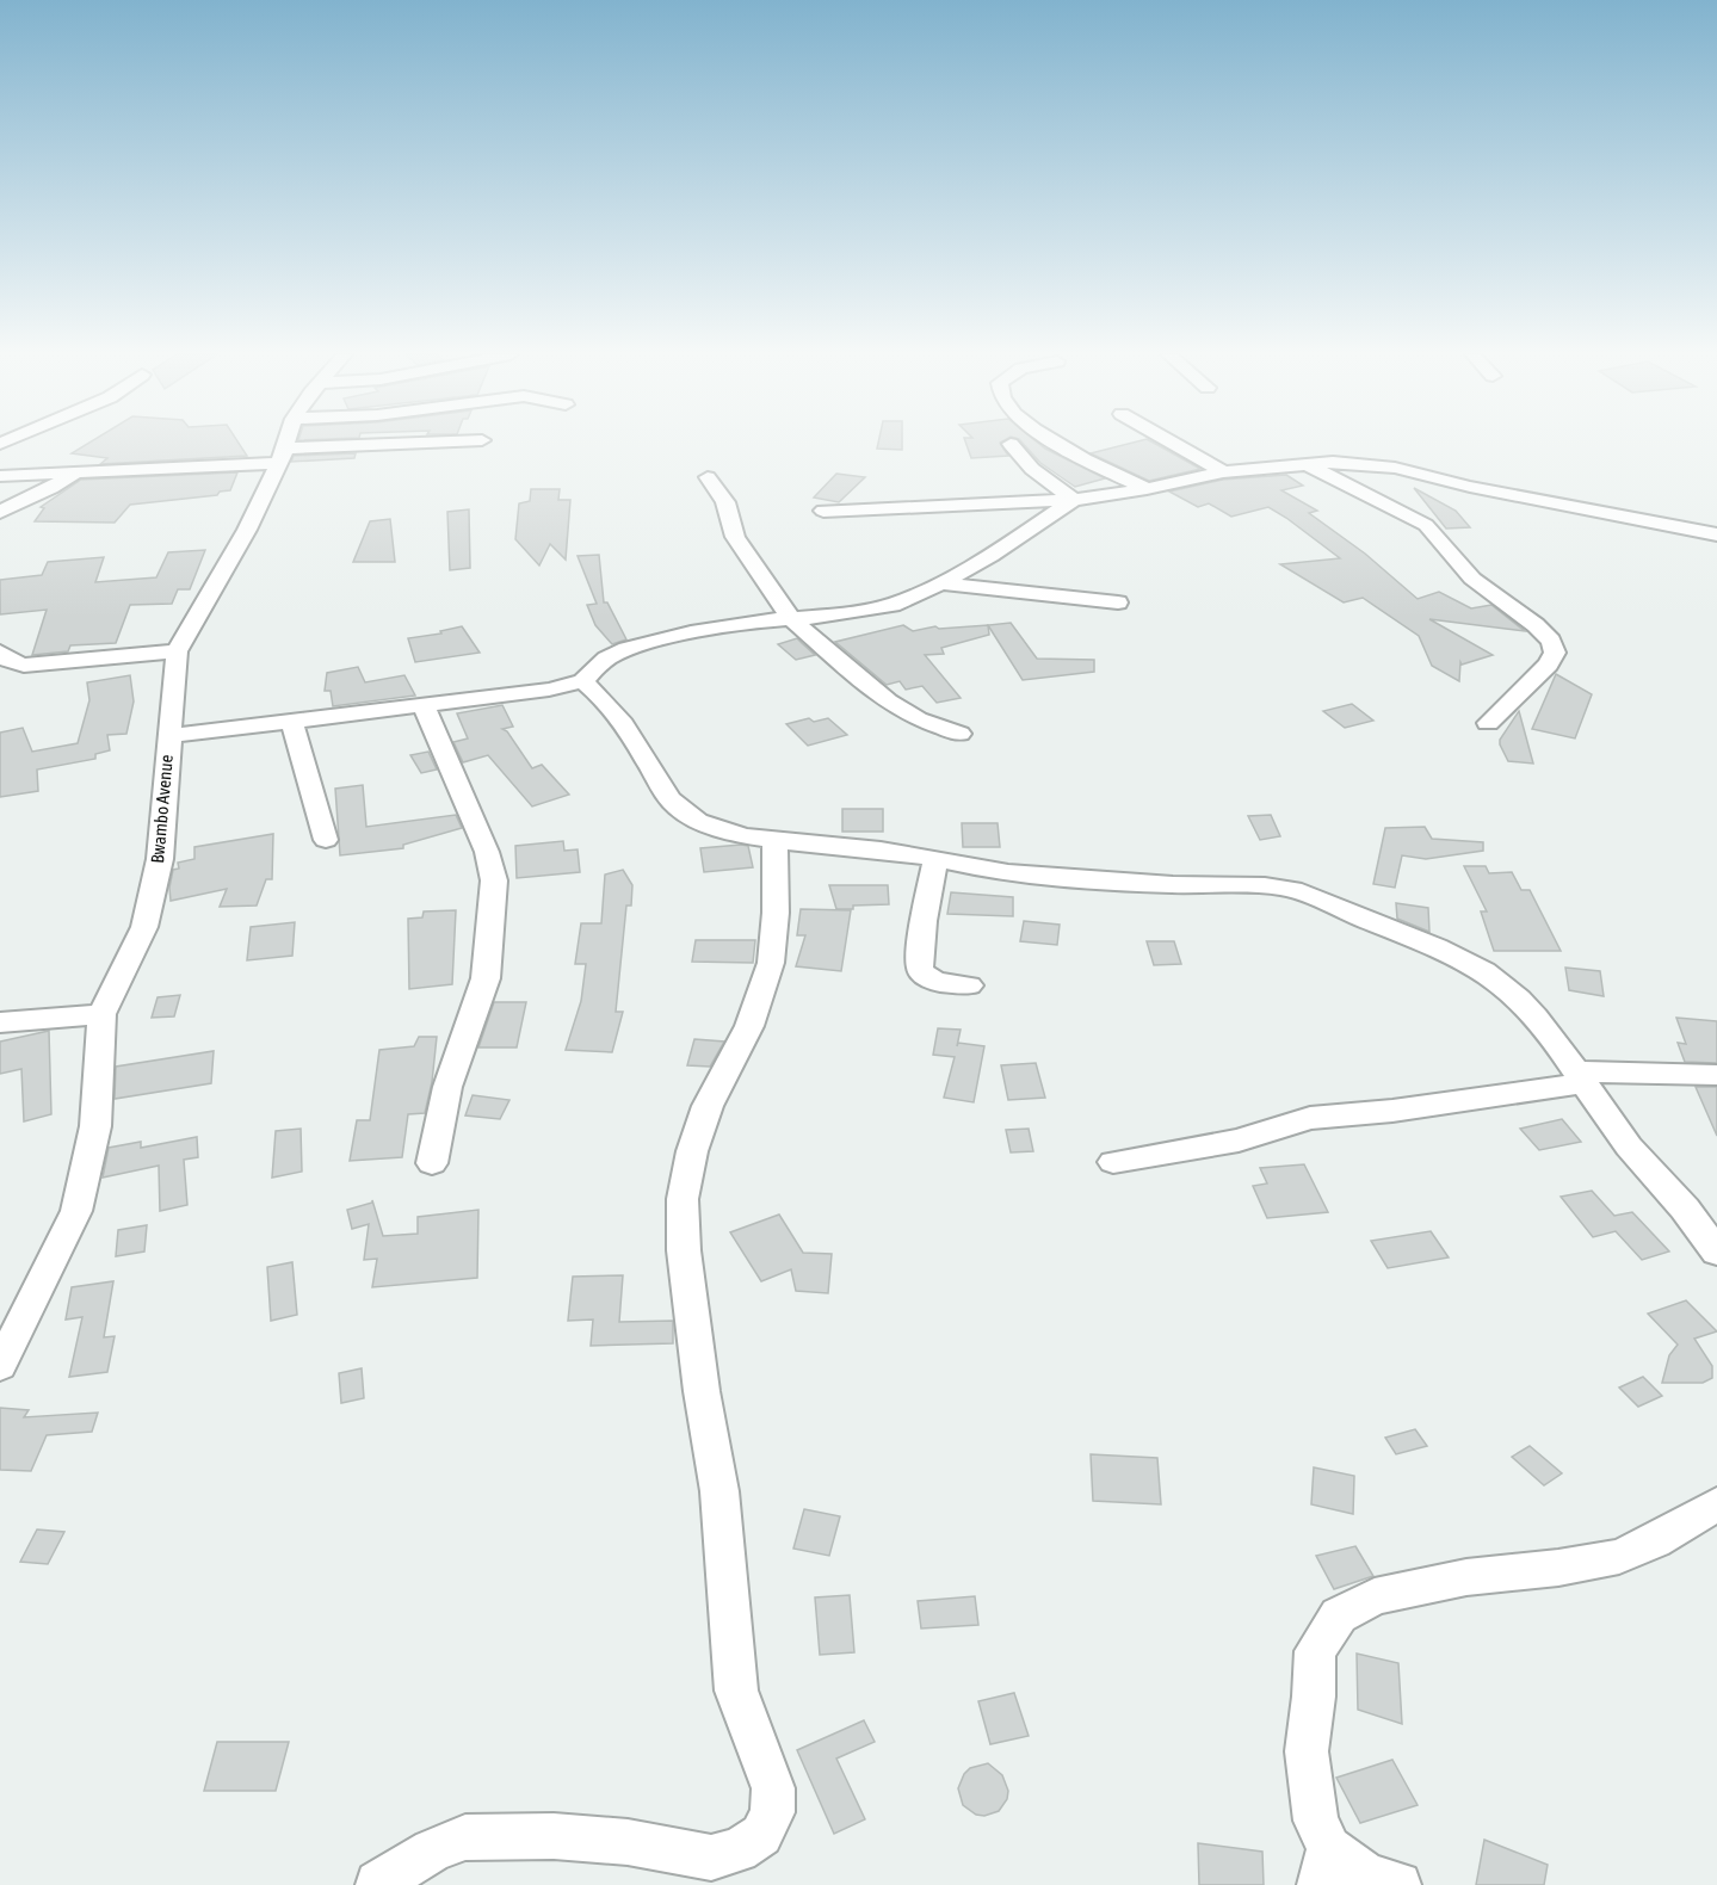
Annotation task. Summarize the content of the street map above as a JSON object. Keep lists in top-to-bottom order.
{
  "streets": {
    "street": ["Bwambo Avenue"]
  }
}
